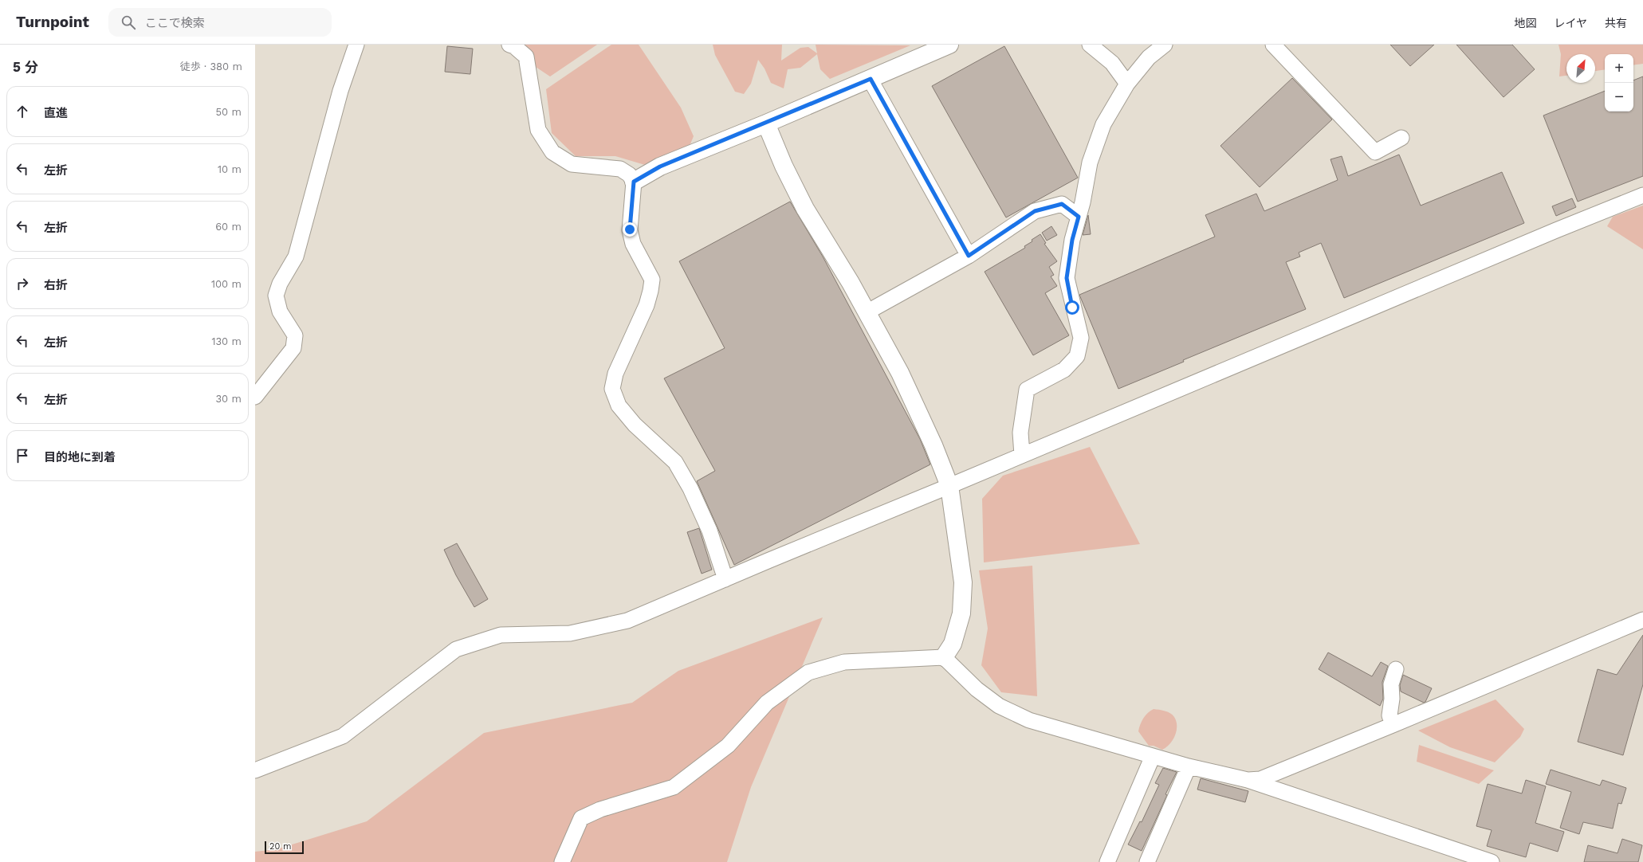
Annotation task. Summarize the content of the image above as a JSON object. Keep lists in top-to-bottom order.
{
  "scale_bar": "20 m",
  "north": "top right",
  "page": {
    "header": "Turnpoint",
    "search": "ここで検索",
    "nav": ["地図", "レイヤ", "共有"],
    "heading": ["5 分", "徒歩 · 380 m"],
    "map_buttons": ["+", "−"],
    "list": [
      ["直進", "50 m"],
      ["左折", "10 m"],
      ["左折", "60 m"],
      ["右折", "100 m"],
      ["左折", "130 m"],
      ["左折", "30 m"],
      "目的地に到着"
    ],
    "scale": "20 m"
  }
}
